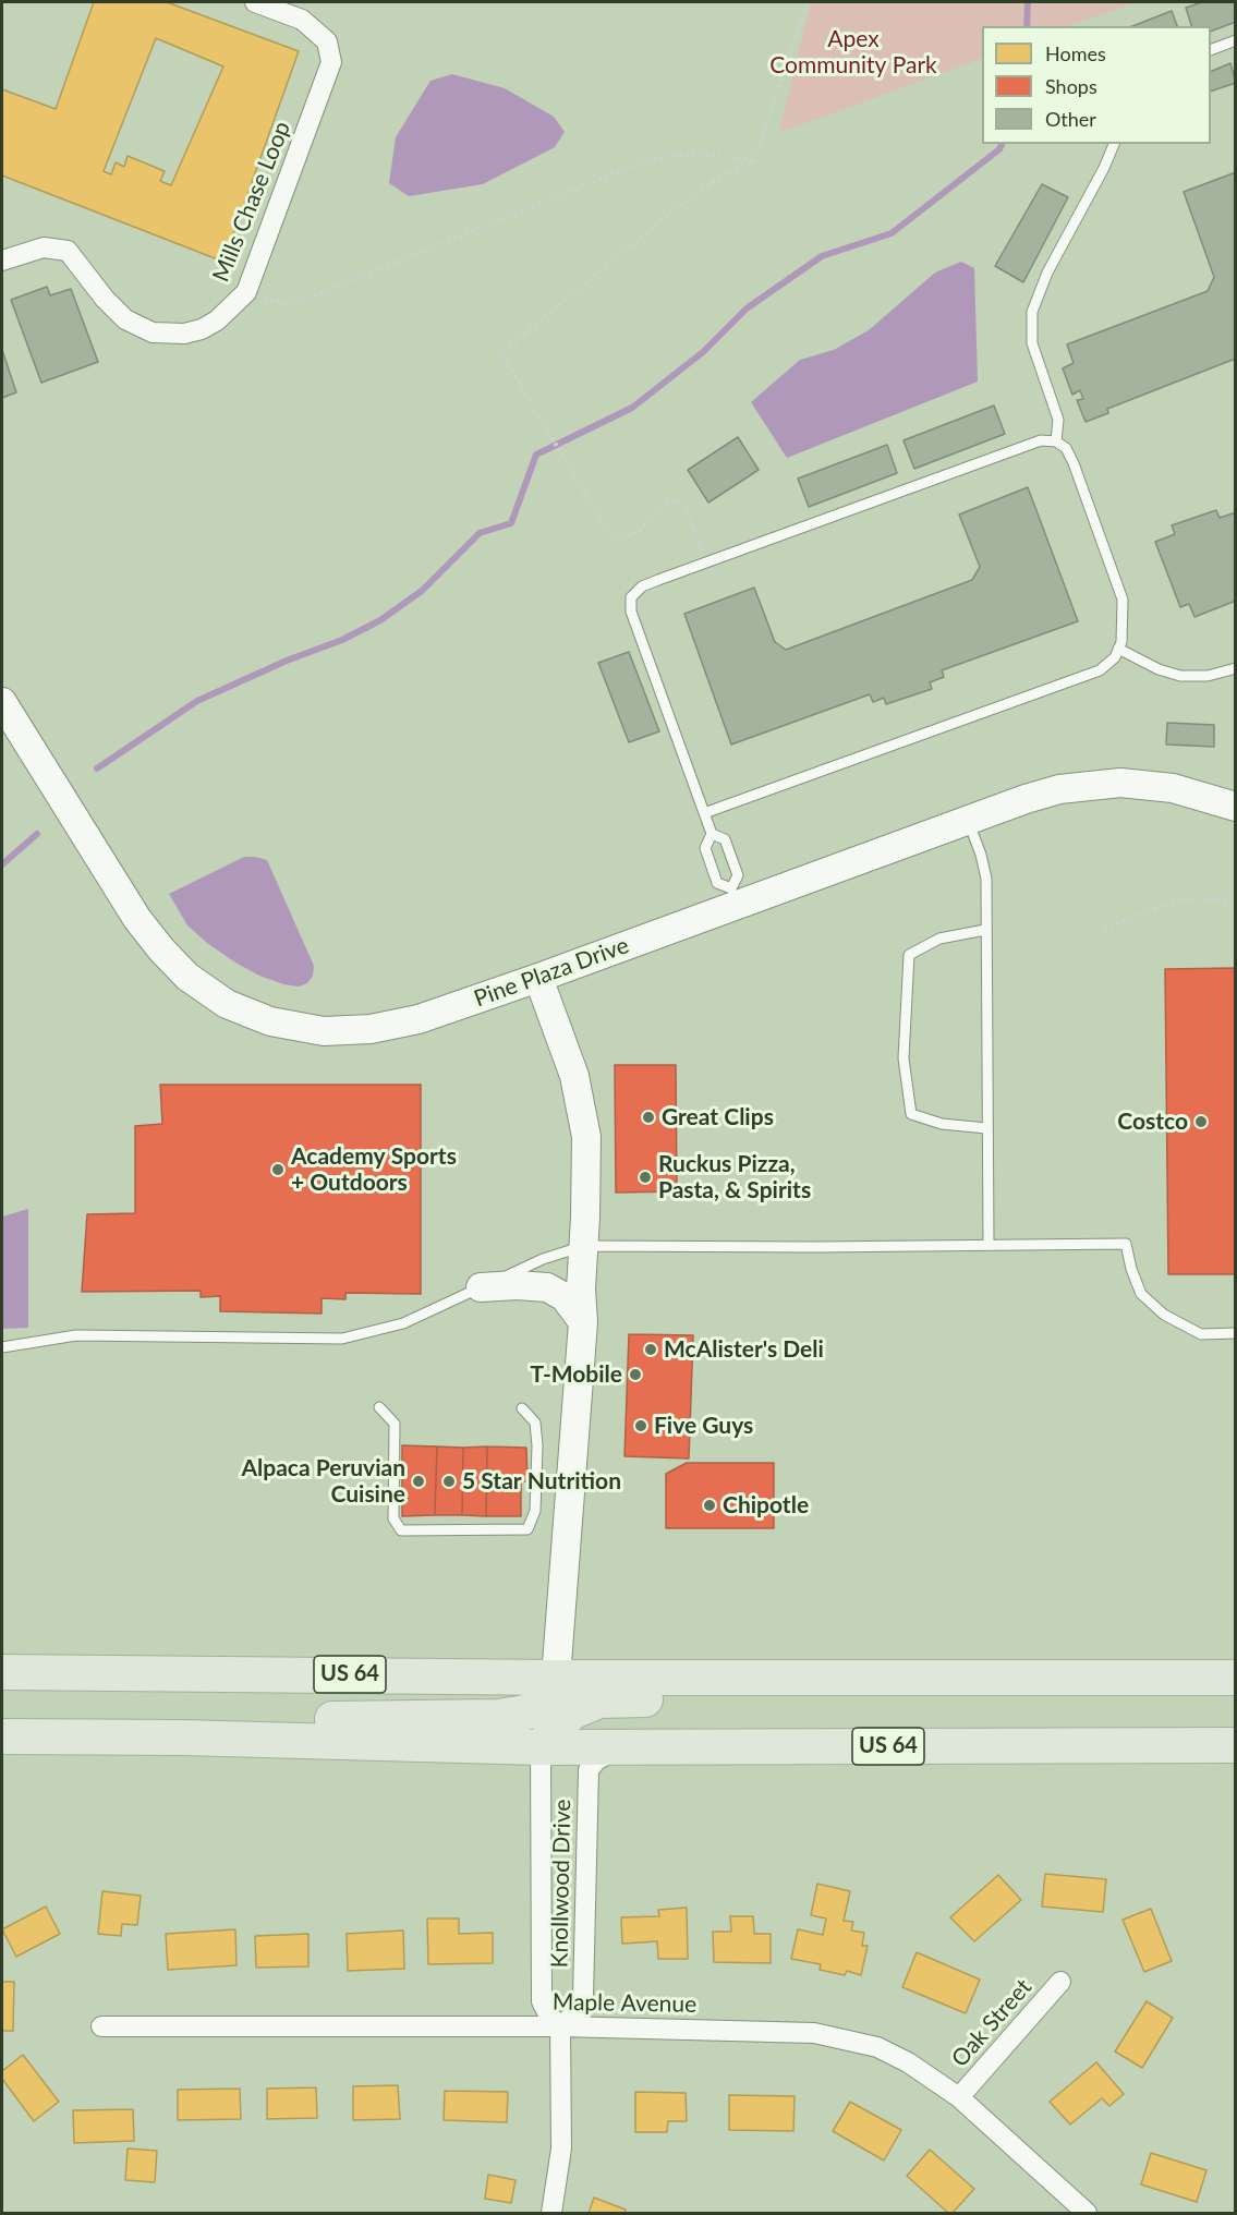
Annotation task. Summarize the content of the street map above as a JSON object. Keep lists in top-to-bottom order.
{
  "streets": {
    "highway": ["US 64"],
    "street": [
      "Mills Chase Loop",
      "Pine Plaza Drive",
      "Knollwood Drive",
      "Maple Avenue",
      "Oak Street"
    ]
  },
  "crossings": [
    ["US 64", "Knollwood Drive"],
    ["Knollwood Drive", "Maple Avenue"],
    ["Maple Avenue", "Oak Street"]
  ],
  "parks": ["Apex Community Park"],
  "places": [
    "Great Clips",
    "Costco",
    "Academy Sports + Outdoors",
    "Ruckus Pizza, Pasta, & Spirits",
    "McAlister's Deli",
    "T-Mobile",
    "Five Guys",
    "Alpaca Peruvian Cuisine",
    "5 Star Nutrition",
    "Chipotle"
  ],
  "legend": ["Homes", "Shops", "Other"]
}
